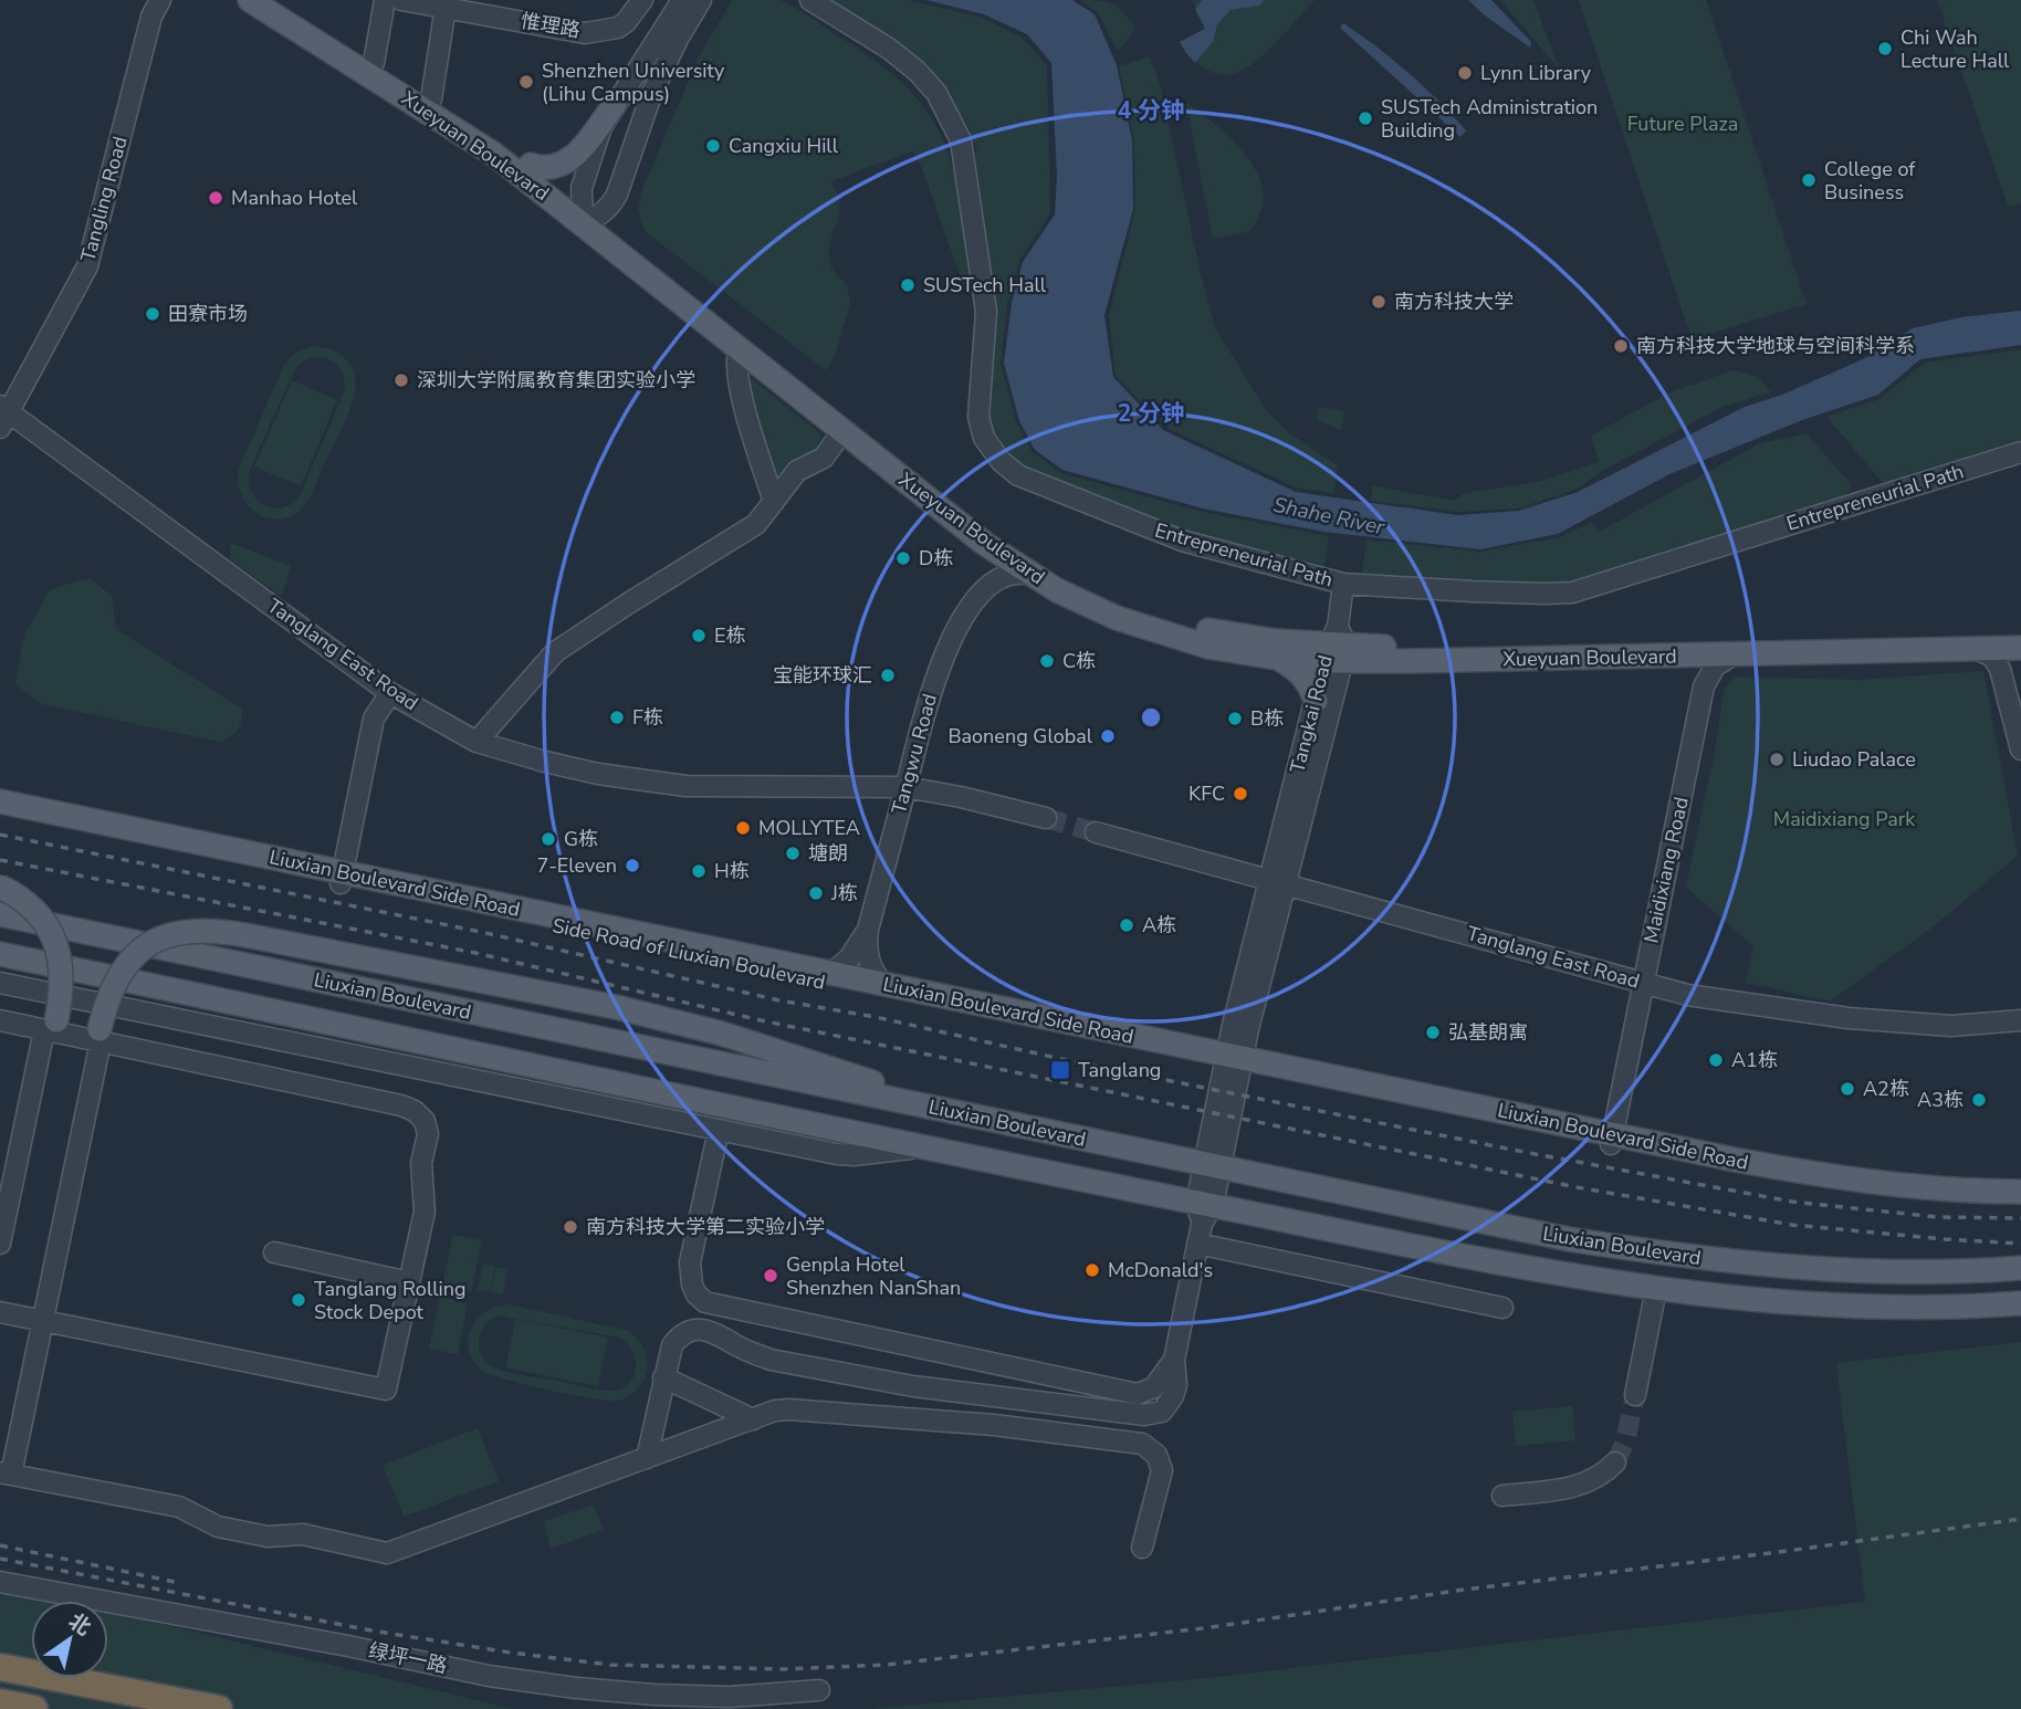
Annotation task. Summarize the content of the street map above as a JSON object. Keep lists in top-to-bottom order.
{
  "streets": {
    "main road": [
      "Xueyuan Boulevard",
      "Liuxian Boulevard Side Road",
      "Side Road of Liuxian Boulevard",
      "Liuxian Boulevard"
    ],
    "street": [
      "惟理路",
      "Tangling Road",
      "Entrepreneurial Path",
      "Tanglang East Road",
      "Tangkai Road",
      "Tangwu Road",
      "Maidixiang Road",
      "绿坪一路"
    ]
  },
  "crossings": [
    ["Xueyuan Boulevard", "Tangkai Road"],
    ["Xueyuan Boulevard", "Maidixiang Road"],
    ["Tangling Road", "Tanglang East Road"],
    ["Tanglang East Road", "Tangkai Road"],
    ["Tanglang East Road", "Tangwu Road"],
    ["Tanglang East Road", "Maidixiang Road"],
    ["Tangkai Road", "Liuxian Boulevard Side Road"],
    ["Tangkai Road", "Side Road of Liuxian Boulevard"],
    ["Tangkai Road", "Liuxian Boulevard"],
    ["Tangwu Road", "Liuxian Boulevard Side Road"],
    ["Maidixiang Road", "Liuxian Boulevard Side Road"],
    ["Liuxian Boulevard Side Road", "Side Road of Liuxian Boulevard"]
  ],
  "water": ["Shahe River"],
  "parks": ["Future Plaza", "Maidixiang Park"],
  "places": {
    "other": [
      "Chi Wah Lecture Hall",
      "Lynn Library",
      "Shenzhen University (Lihu Campus)",
      "SUSTech Administration Building",
      "Cangxiu Hill",
      "College of Business",
      "Manhao Hotel",
      "SUSTech Hall",
      "南方科技大学",
      "田寮市场",
      "南方科技大学地球与空间科学系",
      "深圳大学附属教育集团实验小学",
      "D栋",
      "E栋",
      "C栋",
      "宝能环球汇",
      "F栋",
      "B栋",
      "Baoneng Global",
      "Liudao Palace",
      "KFC",
      "MOLLYTEA",
      "G栋",
      "塘朗",
      "7-Eleven",
      "H栋",
      "J栋",
      "A栋",
      "弘基朗寓",
      "A1栋",
      "A2栋",
      "A3栋",
      "南方科技大学第二实验小学",
      "McDonald's",
      "Genpla Hotel Shenzhen NanShan",
      "Tanglang Rolling Stock Depot"
    ],
    "transit": ["Tanglang"]
  },
  "north": "top right",
  "rings": ["4 分钟", "2 分钟"]
}
